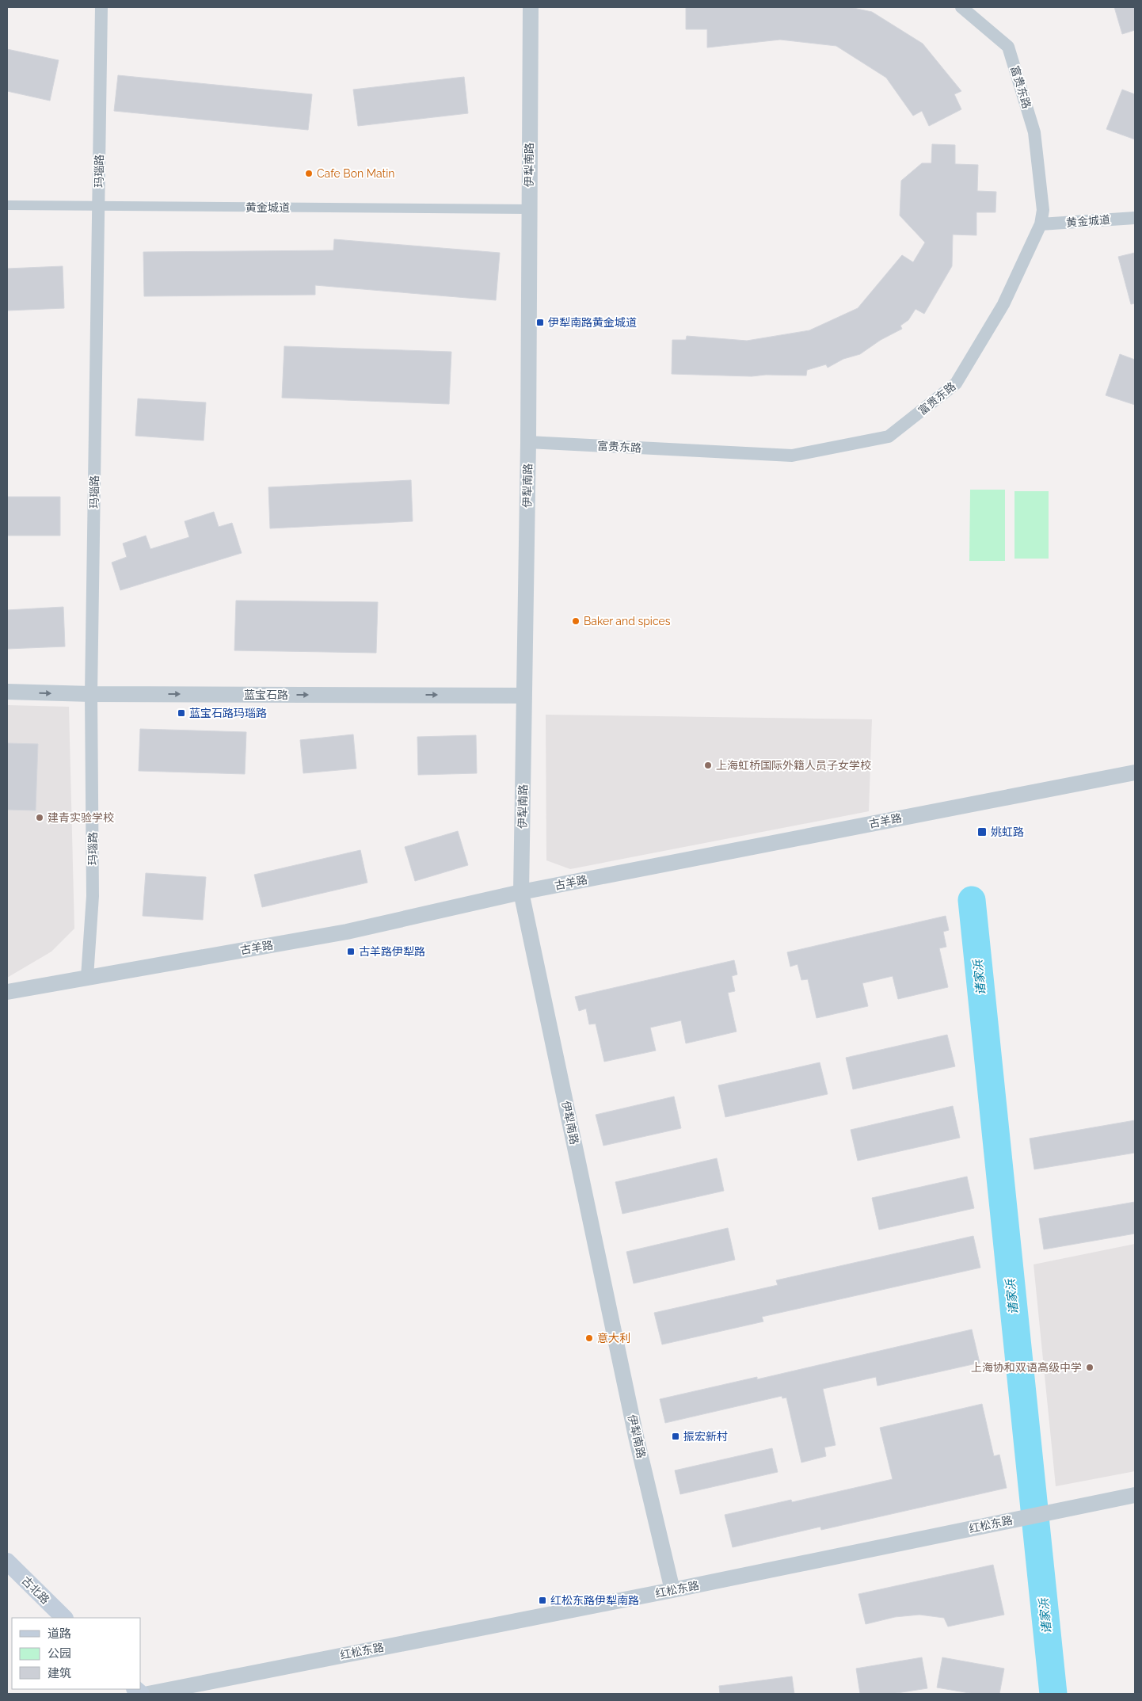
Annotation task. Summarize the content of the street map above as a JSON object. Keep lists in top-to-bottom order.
{
  "streets": {
    "main road": ["古北路"],
    "street": [
      "富贵东路",
      "伊犁南路",
      "玛瑙路",
      "黄金城道",
      "蓝宝石路",
      "古羊路",
      "红松东路"
    ]
  },
  "crossings": [
    ["富贵东路", "伊犁南路"],
    ["富贵东路", "黄金城道"],
    ["伊犁南路", "黄金城道"],
    ["伊犁南路", "蓝宝石路"],
    ["伊犁南路", "古羊路"],
    ["伊犁南路", "红松东路"],
    ["玛瑙路", "黄金城道"],
    ["玛瑙路", "蓝宝石路"],
    ["玛瑙路", "古羊路"]
  ],
  "one_way": ["蓝宝石路"],
  "water": ["诸家浜"],
  "places": {
    "other": [
      "Cafe Bon Matin",
      "Baker and spices",
      "上海虹桥国际外籍人员子女学校",
      "建青实验学校",
      "意大利",
      "上海协和双语高级中学"
    ],
    "transit": [
      "伊犁南路黄金城道",
      "蓝宝石路玛瑙路",
      "姚虹路",
      "古羊路伊犁路",
      "振宏新村",
      "红松东路伊犁南路"
    ]
  },
  "legend": ["道路", "公园", "建筑"]
}
